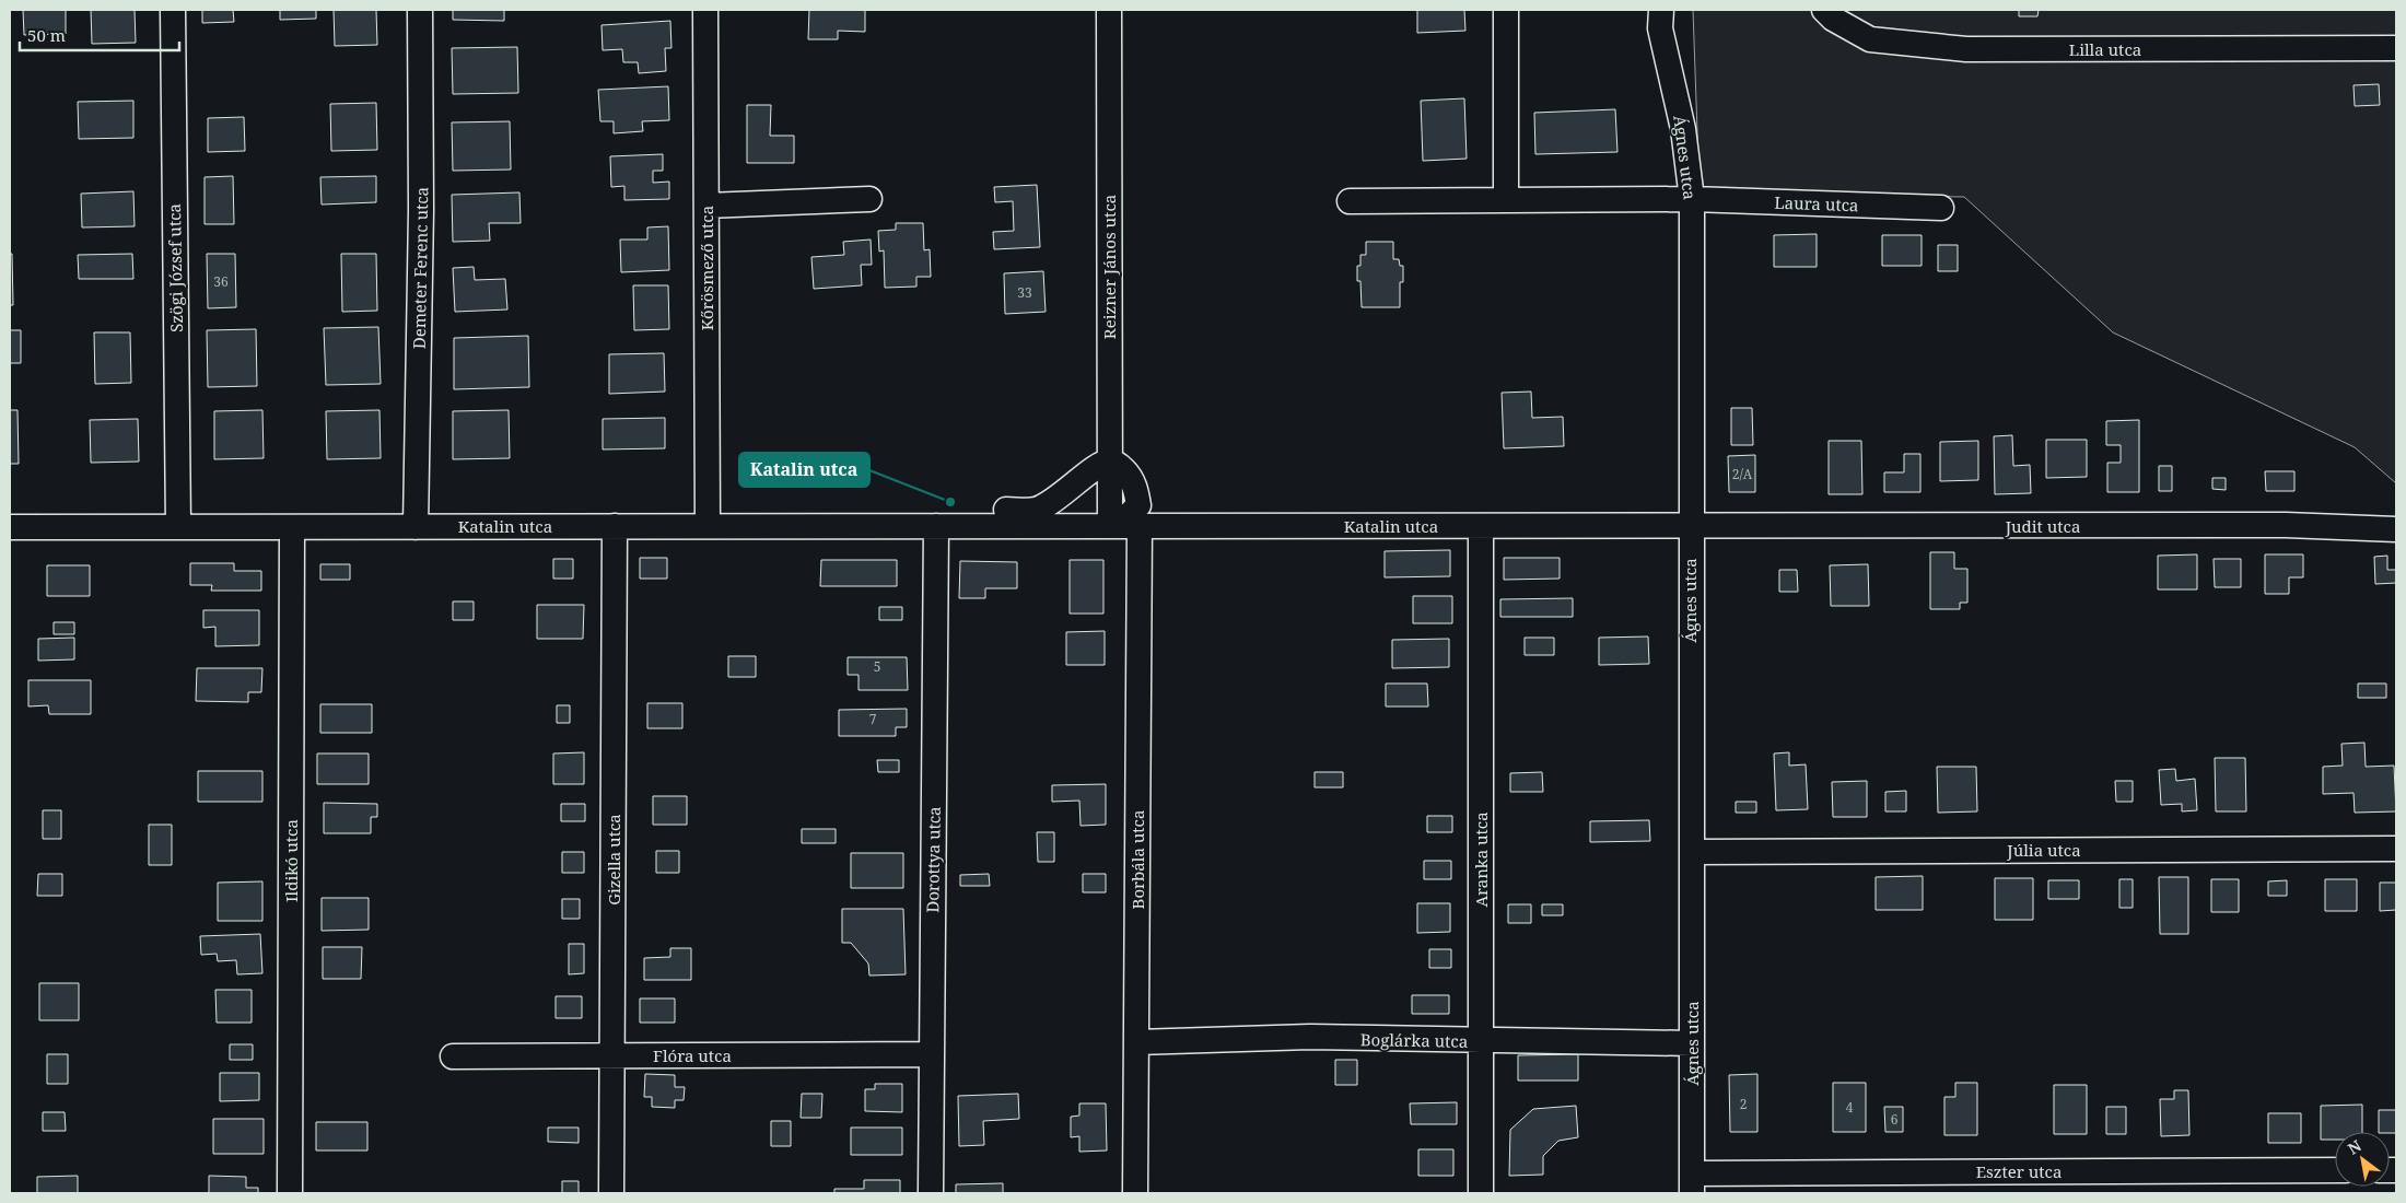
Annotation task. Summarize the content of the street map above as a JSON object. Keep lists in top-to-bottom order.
{
  "streets": {
    "street": [
      "Lilla utca",
      "Ágnes utca",
      "Laura utca",
      "Reizner János utca",
      "Szögi József utca",
      "Demeter Ferenc utca",
      "Kőrösmező utca",
      "Katalin utca",
      "Judit utca",
      "Júlia utca",
      "Gizella utca",
      "Dorottya utca",
      "Borbála utca",
      "Aranka utca",
      "Ildikó utca",
      "Boglárka utca",
      "Flóra utca",
      "Eszter utca"
    ]
  },
  "crossings": [
    ["Ágnes utca", "Laura utca"],
    ["Ágnes utca", "Katalin utca"],
    ["Ágnes utca", "Judit utca"],
    ["Ágnes utca", "Júlia utca"],
    ["Ágnes utca", "Boglárka utca"],
    ["Ágnes utca", "Eszter utca"],
    ["Reizner János utca", "Katalin utca"],
    ["Szögi József utca", "Katalin utca"],
    ["Demeter Ferenc utca", "Katalin utca"],
    ["Kőrösmező utca", "Katalin utca"],
    ["Katalin utca", "Judit utca"],
    ["Katalin utca", "Gizella utca"],
    ["Katalin utca", "Dorottya utca"],
    ["Katalin utca", "Borbála utca"],
    ["Katalin utca", "Aranka utca"],
    ["Katalin utca", "Ildikó utca"],
    ["Gizella utca", "Flóra utca"],
    ["Dorottya utca", "Flóra utca"],
    ["Borbála utca", "Boglárka utca"],
    ["Aranka utca", "Boglárka utca"]
  ],
  "places": ["Katalin utca"],
  "house_numbers": [
    "36",
    "33",
    "2/A",
    "5",
    "7",
    "2",
    "4",
    "6"
  ],
  "scale_bar": "50 m",
  "north": "top left"
}
